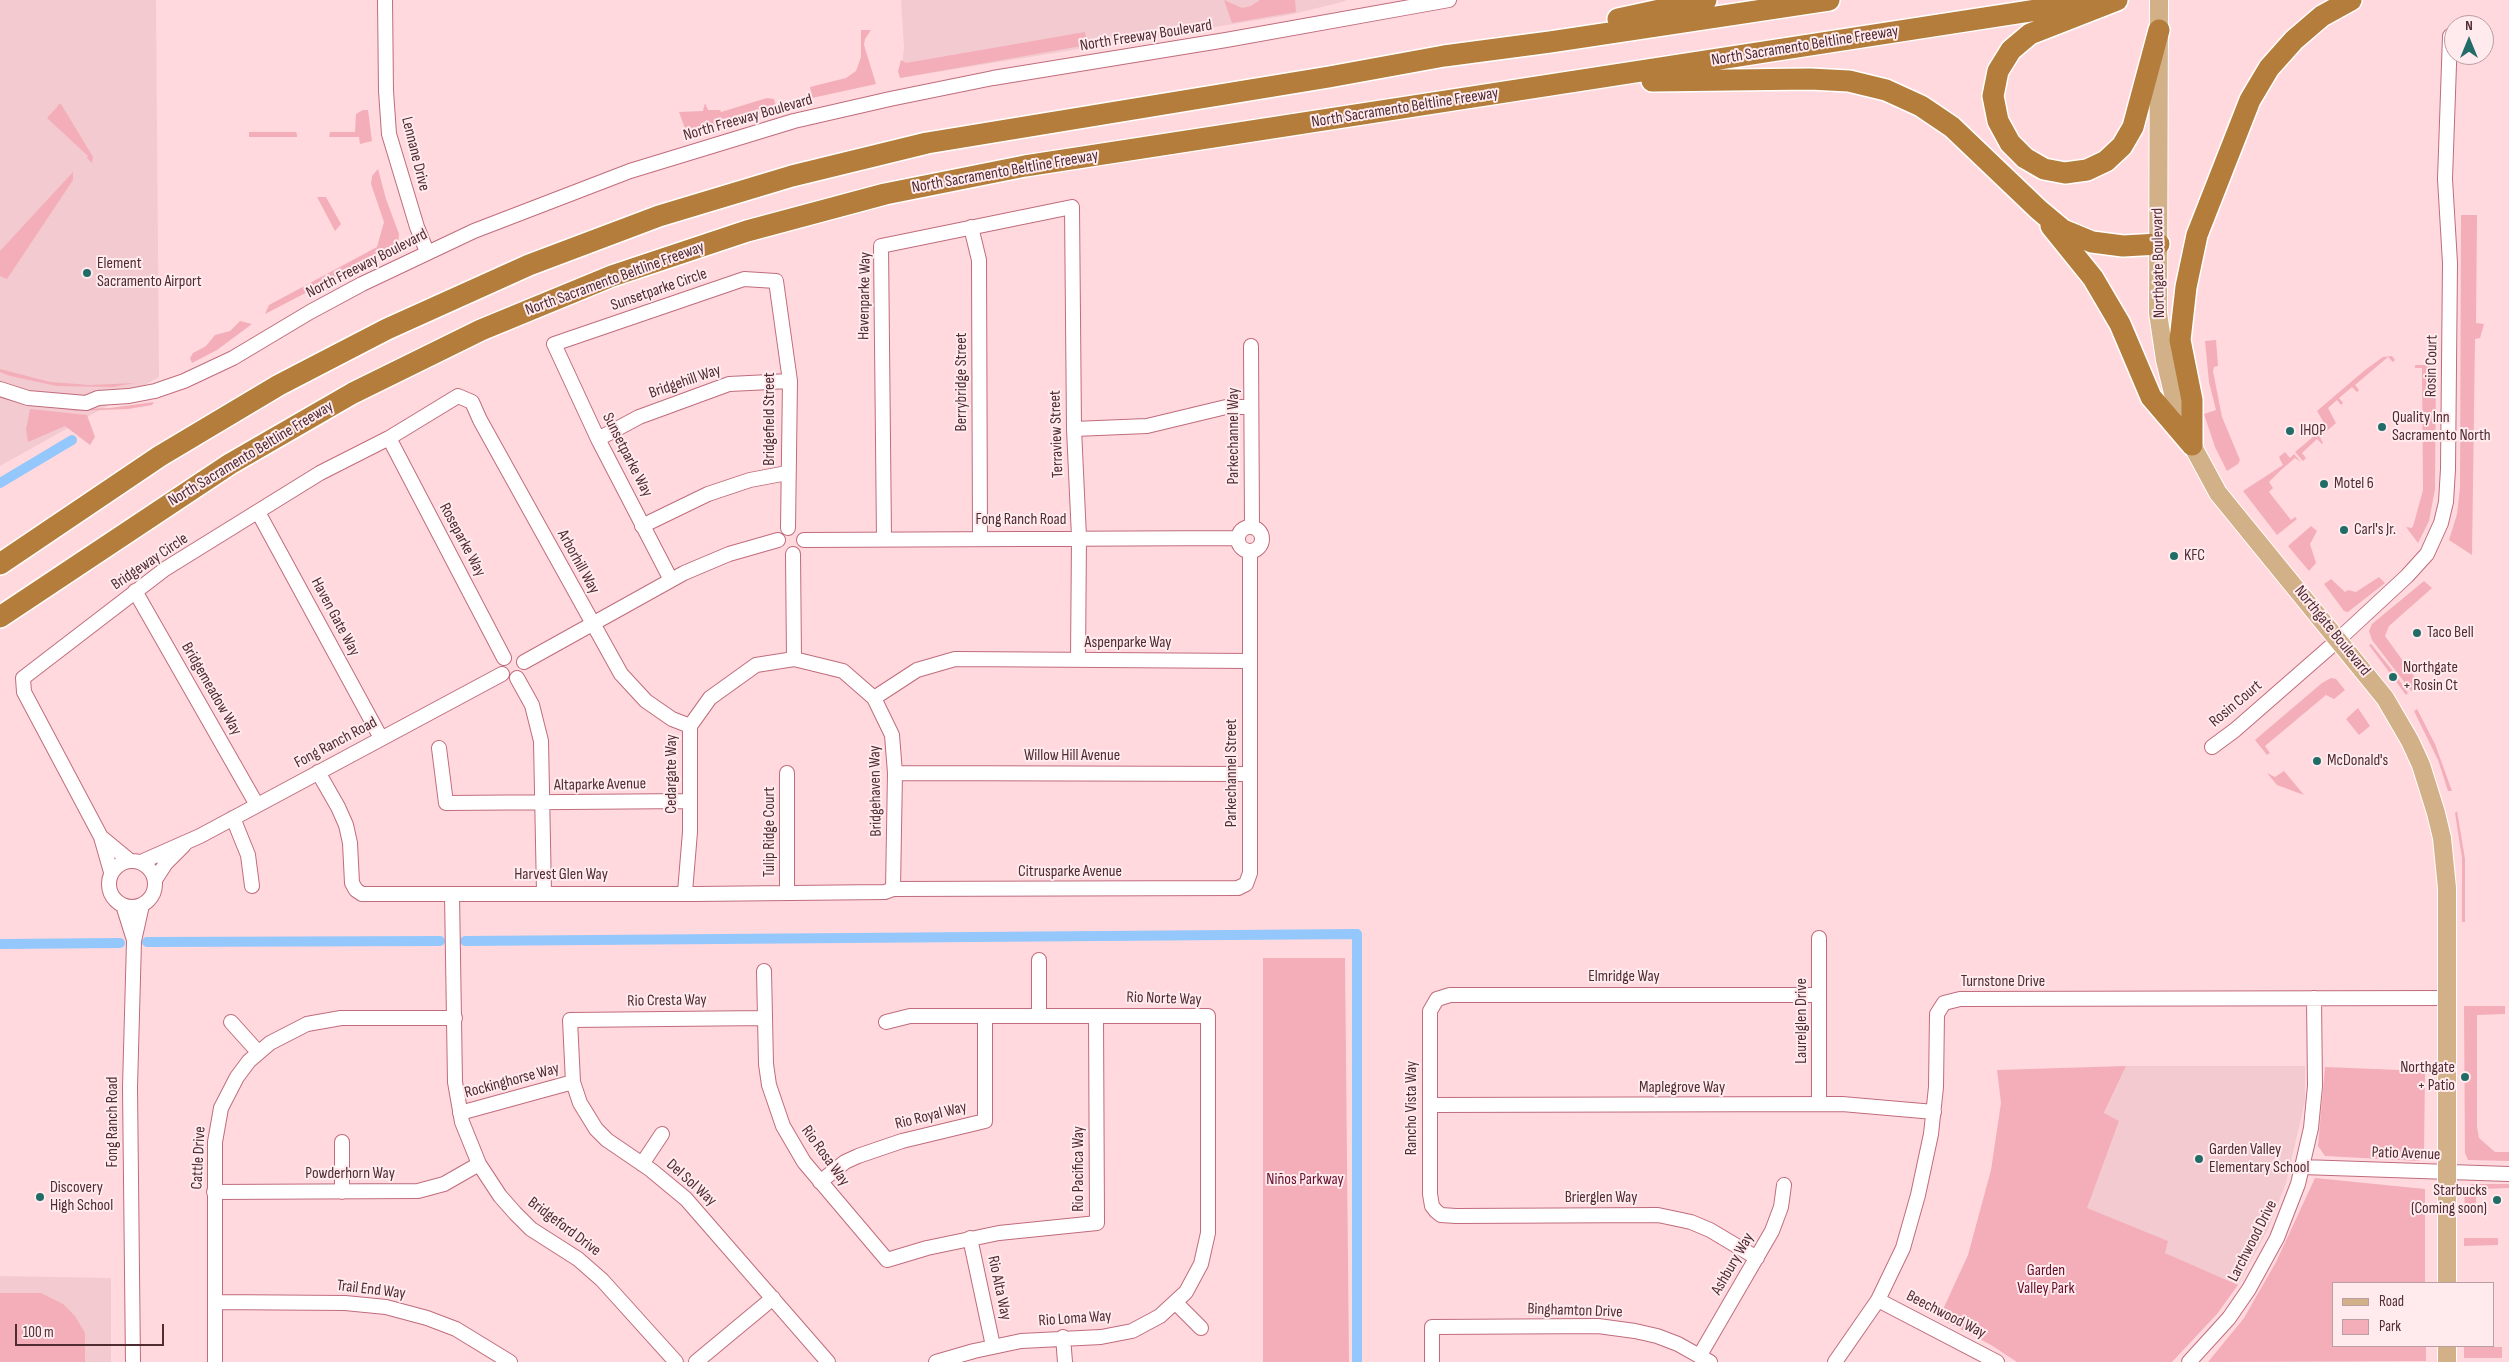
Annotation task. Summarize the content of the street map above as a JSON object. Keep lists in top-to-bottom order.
{
  "streets": {
    "highway": ["North Sacramento Beltline Freeway"],
    "main road": ["Northgate Boulevard"],
    "street": [
      "North Freeway Boulevard",
      "Lennane Drive",
      "Sunsetparke Circle",
      "Havenparke Way",
      "Rosin Court",
      "Bridgehill Way",
      "Berrybridge Street",
      "Bridgefield Street",
      "Terraview Street",
      "Parkechannel Way",
      "Sunsetparke Way",
      "Fong Ranch Road",
      "Roseparke Way",
      "Bridgeway Circle",
      "Arborhill Way",
      "Haven Gate Way",
      "Aspenparke Way",
      "Bridgemeadow Way",
      "Willow Hill Avenue",
      "Parkechannel Street",
      "Cedargate Way",
      "Altaparke Avenue",
      "Bridgehaven Way",
      "Tulip Ridge Court",
      "Citrusparke Avenue",
      "Harvest Glen Way",
      "Elmridge Way",
      "Turnstone Drive",
      "Rio Norte Way",
      "Rio Cresta Way",
      "Laurelglen Drive",
      "Rockinghorse Way",
      "Maplegrove Way",
      "Rancho Vista Way",
      "Rio Royal Way",
      "Patio Avenue",
      "Rio Rosa Way",
      "Cattle Drive",
      "Rio Pacifica Way",
      "Powderhorn Way",
      "Del Sol Way",
      "Brierglen Way",
      "Bridgeford Drive",
      "Larchwood Drive",
      "Ashbury Way",
      "Rio Alta Way",
      "Trail End Way",
      "Binghamton Drive",
      "Beechwood Way",
      "Rio Loma Way"
    ]
  },
  "crossings": [
    ["North Freeway Boulevard", "Lennane Drive"],
    ["Northgate Boulevard", "Rosin Court"],
    ["Northgate Boulevard", "Turnstone Drive"],
    ["Northgate Boulevard", "Patio Avenue"],
    ["Sunsetparke Circle", "Bridgefield Street"],
    ["Sunsetparke Circle", "Sunsetparke Way"],
    ["Havenparke Way", "Berrybridge Street"],
    ["Havenparke Way", "Terraview Street"],
    ["Havenparke Way", "Fong Ranch Road"],
    ["Bridgehill Way", "Bridgefield Street"],
    ["Bridgehill Way", "Sunsetparke Way"],
    ["Berrybridge Street", "Fong Ranch Road"],
    ["Bridgefield Street", "Fong Ranch Road"],
    ["Terraview Street", "Fong Ranch Road"],
    ["Terraview Street", "Aspenparke Way"],
    ["Parkechannel Way", "Fong Ranch Road"],
    ["Fong Ranch Road", "Roseparke Way"],
    ["Fong Ranch Road", "Bridgeway Circle"],
    ["Fong Ranch Road", "Haven Gate Way"],
    ["Fong Ranch Road", "Bridgemeadow Way"],
    ["Fong Ranch Road", "Harvest Glen Way"],
    ["Roseparke Way", "Bridgeway Circle"],
    ["Bridgeway Circle", "Arborhill Way"],
    ["Bridgeway Circle", "Haven Gate Way"],
    ["Bridgeway Circle", "Bridgemeadow Way"],
    ["Arborhill Way", "Cedargate Way"],
    ["Aspenparke Way", "Parkechannel Street"],
    ["Aspenparke Way", "Bridgehaven Way"],
    ["Willow Hill Avenue", "Parkechannel Street"],
    ["Willow Hill Avenue", "Bridgehaven Way"],
    ["Parkechannel Street", "Citrusparke Avenue"],
    ["Cedargate Way", "Altaparke Avenue"],
    ["Cedargate Way", "Bridgehaven Way"],
    ["Cedargate Way", "Harvest Glen Way"],
    ["Bridgehaven Way", "Citrusparke Avenue"],
    ["Bridgehaven Way", "Harvest Glen Way"],
    ["Tulip Ridge Court", "Harvest Glen Way"],
    ["Citrusparke Avenue", "Harvest Glen Way"],
    ["Harvest Glen Way", "Bridgeford Drive"],
    ["Elmridge Way", "Laurelglen Drive"],
    ["Elmridge Way", "Rancho Vista Way"],
    ["Turnstone Drive", "Maplegrove Way"],
    ["Turnstone Drive", "Larchwood Drive"],
    ["Turnstone Drive", "Beechwood Way"],
    ["Rio Norte Way", "Rio Royal Way"],
    ["Rio Norte Way", "Rio Pacifica Way"],
    ["Rio Norte Way", "Rio Loma Way"],
    ["Rio Cresta Way", "Rio Rosa Way"],
    ["Rio Cresta Way", "Del Sol Way"],
    ["Laurelglen Drive", "Maplegrove Way"],
    ["Rockinghorse Way", "Del Sol Way"],
    ["Rockinghorse Way", "Bridgeford Drive"],
    ["Maplegrove Way", "Rancho Vista Way"],
    ["Rancho Vista Way", "Brierglen Way"],
    ["Rio Royal Way", "Rio Rosa Way"],
    ["Patio Avenue", "Larchwood Drive"],
    ["Rio Rosa Way", "Rio Pacifica Way"],
    ["Rio Rosa Way", "Rio Alta Way"],
    ["Cattle Drive", "Powderhorn Way"],
    ["Cattle Drive", "Bridgeford Drive"],
    ["Cattle Drive", "Trail End Way"],
    ["Rio Pacifica Way", "Rio Alta Way"],
    ["Powderhorn Way", "Bridgeford Drive"],
    ["Brierglen Way", "Ashbury Way"],
    ["Ashbury Way", "Binghamton Drive"],
    ["Rio Alta Way", "Rio Loma Way"]
  ],
  "parks": ["Niños Parkway", "Garden Valley Park"],
  "places": [
    "Element Sacramento Airport",
    "Quality Inn Sacramento North",
    "IHOP",
    "Motel 6",
    "Carl's Jr.",
    "KFC",
    "Taco Bell",
    "Northgate + Rosin Ct",
    "McDonald's",
    "Northgate + Patio",
    "Garden Valley Elementary School",
    "Discovery High School",
    "Starbucks (Coming soon)"
  ],
  "legend": ["Road", "Park"],
  "scale_bar": "100 m",
  "north": "top"
}
